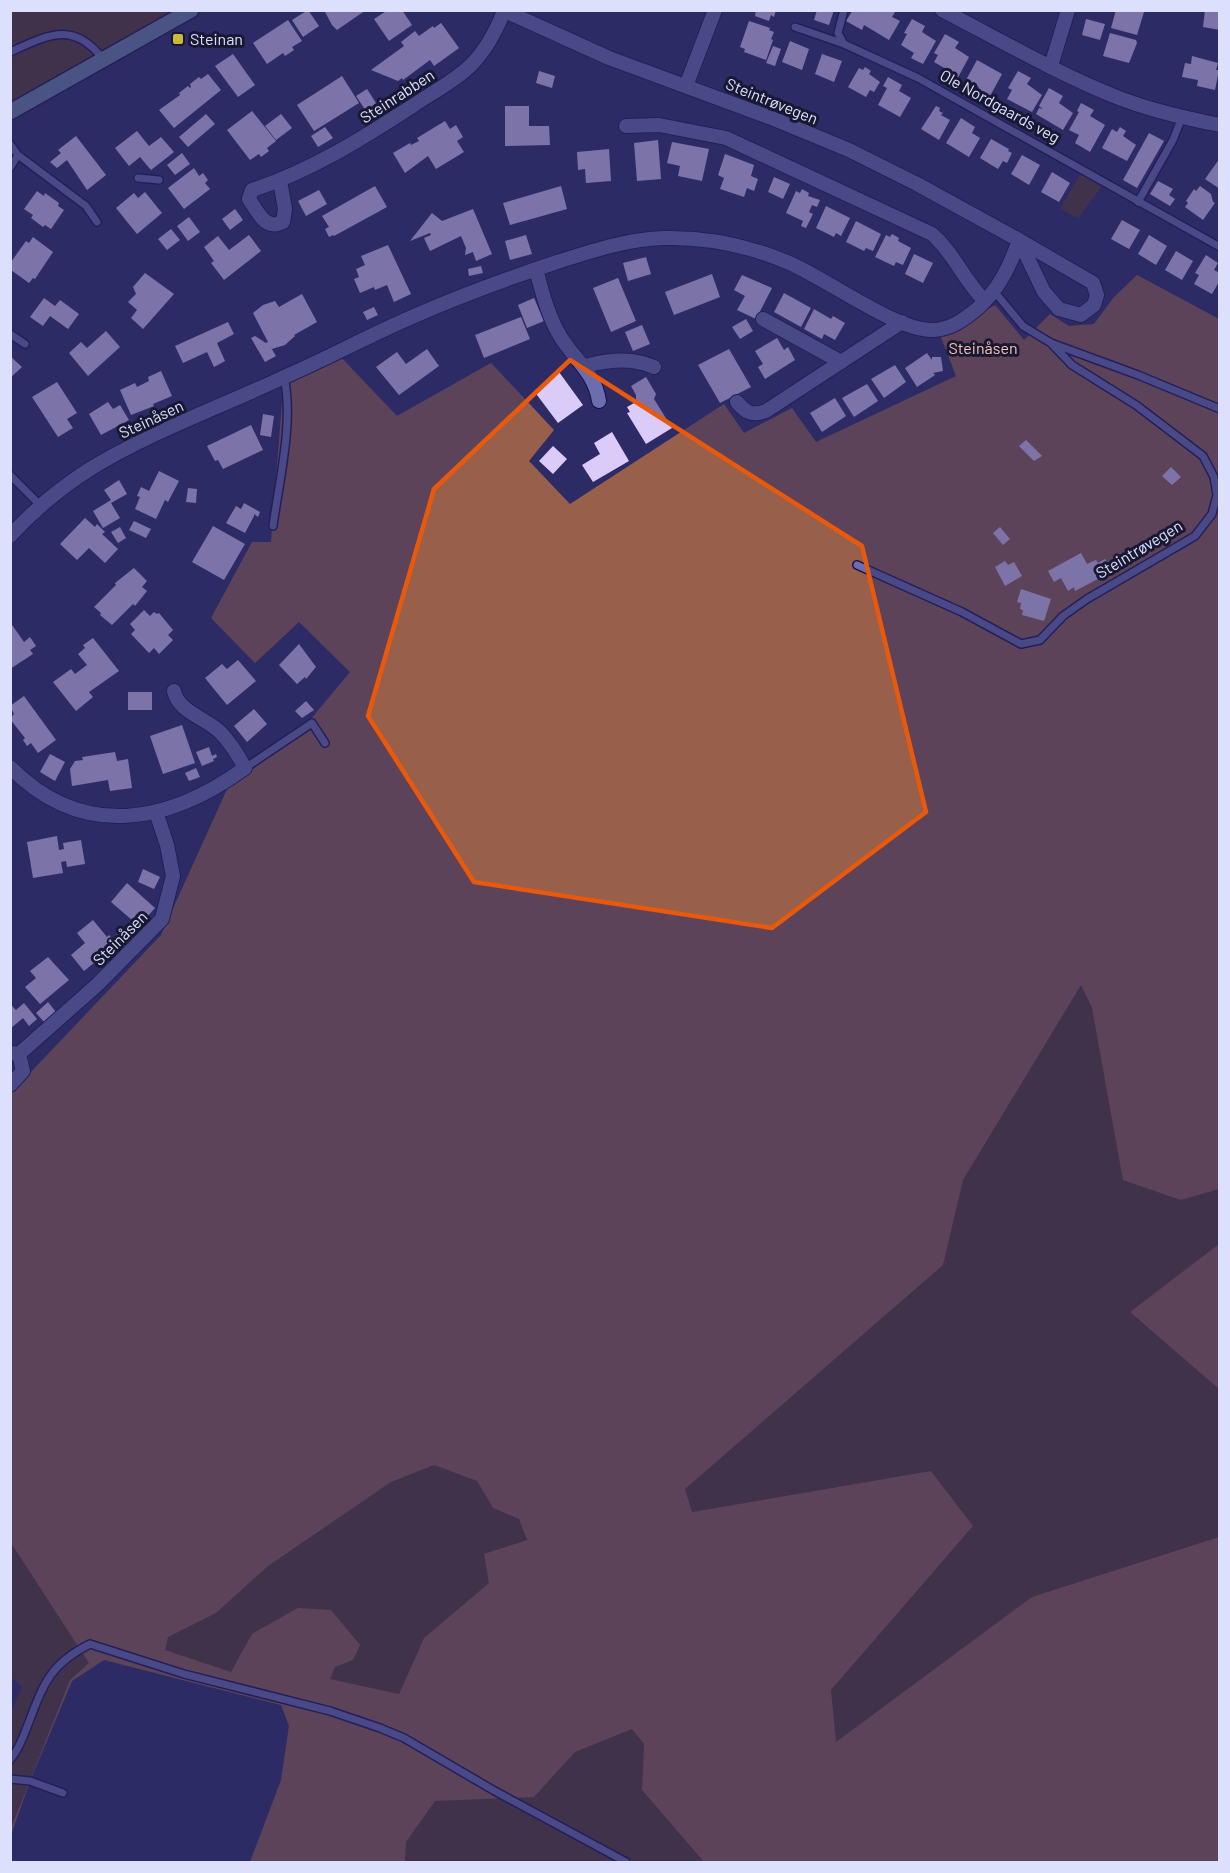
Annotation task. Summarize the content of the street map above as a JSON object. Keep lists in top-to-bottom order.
{
  "streets": {
    "street": ["Steinrabben", "Steintrøvegen", "Steinåsen"],
    "lane": ["Ole Nordgaards veg"]
  },
  "crossings": [
    ["Steinrabben", "Steintrøvegen"],
    ["Steintrøvegen", "Steinåsen"]
  ],
  "parks": ["Steinåsen"],
  "places": {
    "transit": ["Steinan"]
  }
}
